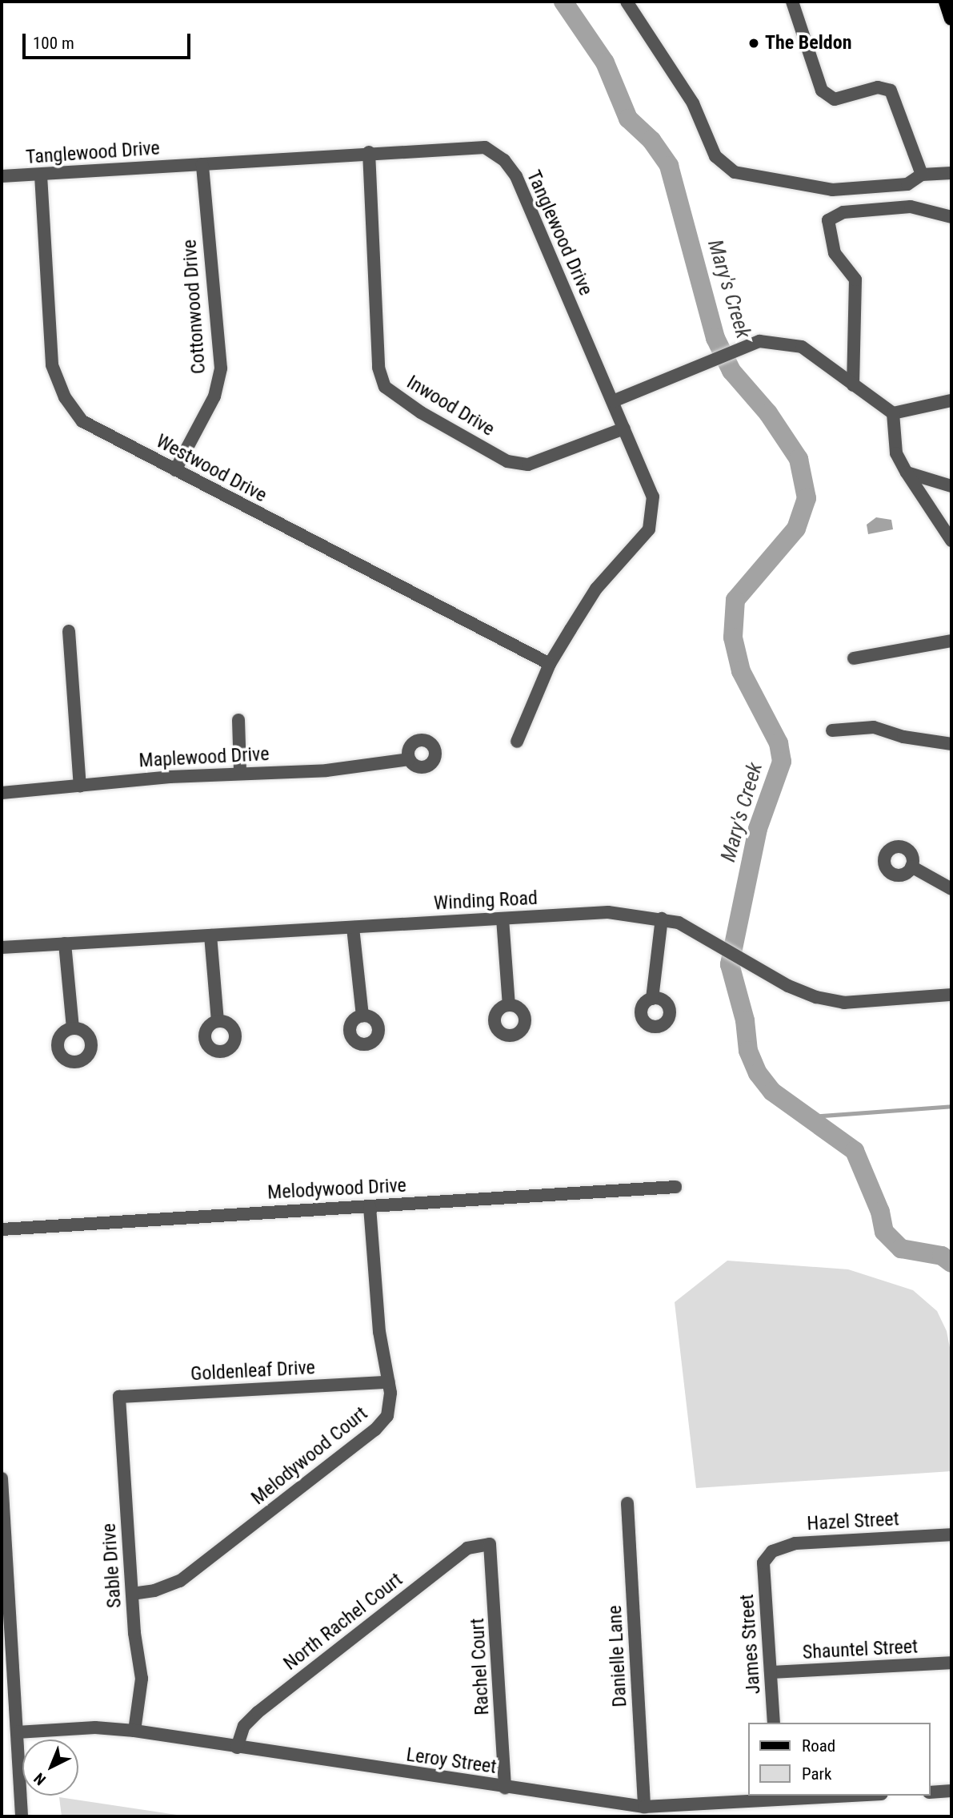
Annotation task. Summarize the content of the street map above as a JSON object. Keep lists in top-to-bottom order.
{
  "streets": {
    "street": [
      "Tanglewood Drive",
      "Cottonwood Drive",
      "Inwood Drive",
      "Westwood Drive",
      "Maplewood Drive",
      "Winding Road",
      "Melodywood Drive",
      "Goldenleaf Drive",
      "Melodywood Court",
      "Hazel Street",
      "Sable Drive",
      "North Rachel Court",
      "James Street",
      "Shauntel Street",
      "Danielle Lane",
      "Rachel Court",
      "Leroy Street"
    ]
  },
  "crossings": [
    ["Tanglewood Drive", "Cottonwood Drive"],
    ["Tanglewood Drive", "Inwood Drive"],
    ["Tanglewood Drive", "Westwood Drive"],
    ["Cottonwood Drive", "Westwood Drive"],
    ["Melodywood Drive", "Melodywood Court"],
    ["Goldenleaf Drive", "Melodywood Court"],
    ["Goldenleaf Drive", "Sable Drive"],
    ["Melodywood Court", "Sable Drive"],
    ["Hazel Street", "James Street"],
    ["Sable Drive", "Leroy Street"],
    ["North Rachel Court", "Rachel Court"],
    ["North Rachel Court", "Leroy Street"],
    ["James Street", "Shauntel Street"],
    ["Danielle Lane", "Leroy Street"],
    ["Rachel Court", "Leroy Street"]
  ],
  "water": ["Mary's Creek"],
  "places": ["The Beldon"],
  "legend": ["Road", "Park"],
  "scale_bar": "100 m",
  "north": "bottom left"
}
